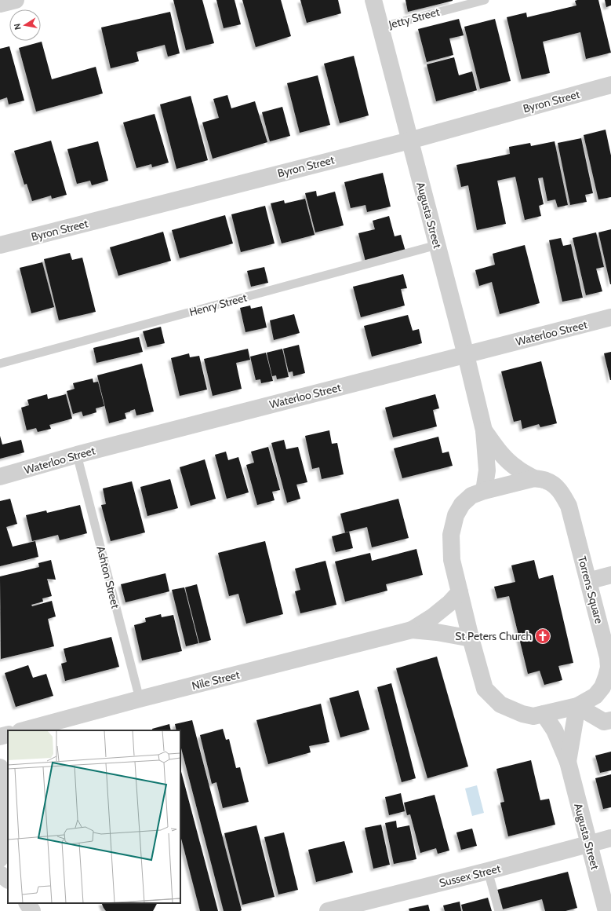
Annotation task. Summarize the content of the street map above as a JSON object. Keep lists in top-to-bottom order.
{
  "streets": {
    "street": [
      "Byron Street",
      "Augusta Street",
      "Waterloo Street",
      "Torrens Square",
      "Nile Street",
      "Sussex Street"
    ],
    "lane": ["Jetty Street", "Henry Street", "Ashton Street"]
  },
  "crossings": [
    ["Jetty Street", "Augusta Street"],
    ["Byron Street", "Augusta Street"],
    ["Augusta Street", "Henry Street"],
    ["Augusta Street", "Waterloo Street"],
    ["Augusta Street", "Torrens Square"],
    ["Augusta Street", "Sussex Street"],
    ["Waterloo Street", "Ashton Street"],
    ["Ashton Street", "Nile Street"],
    ["Torrens Square", "Nile Street"]
  ],
  "places": {
    "church": ["St Peters Church"]
  },
  "north": "left"
}
